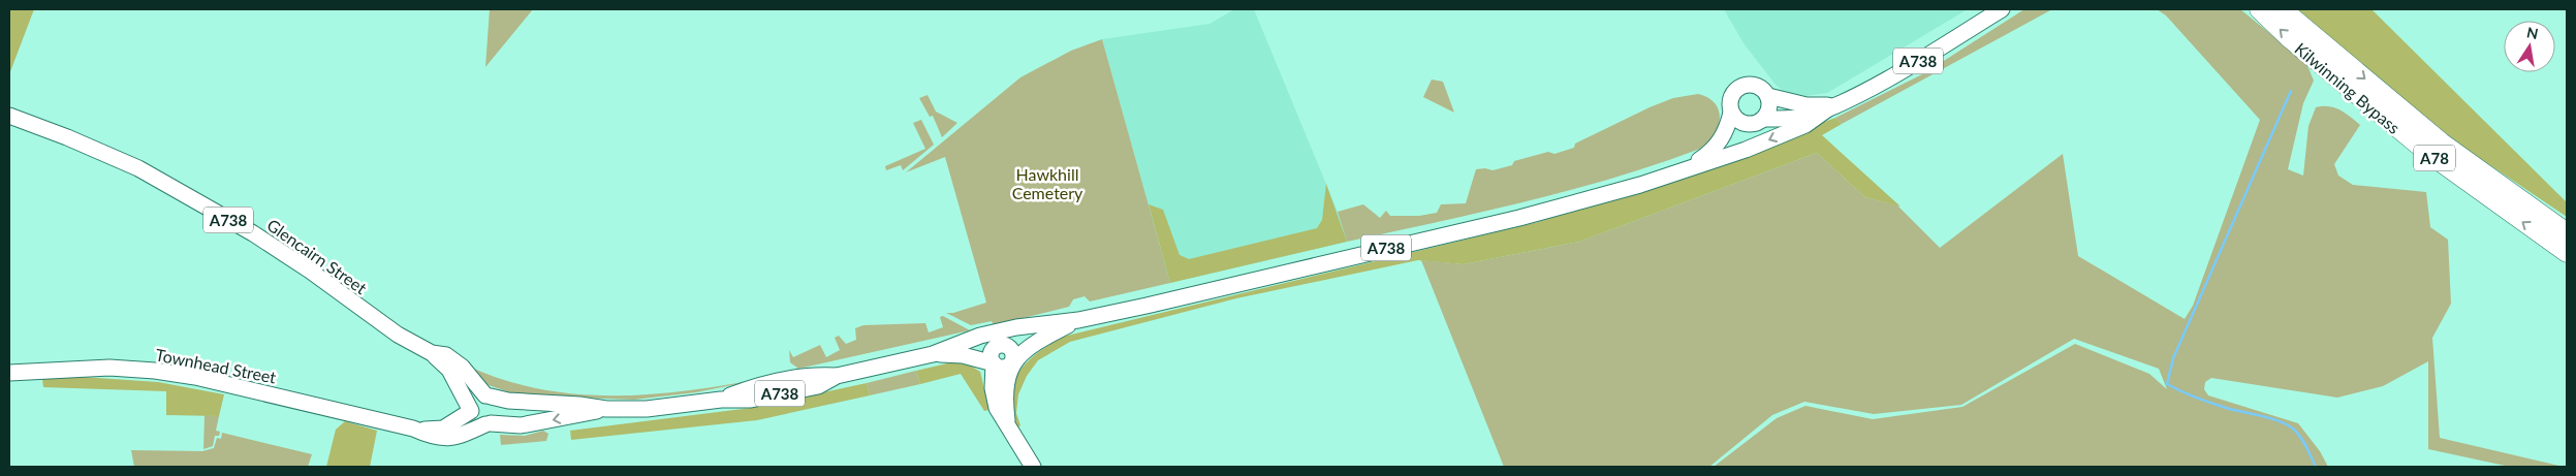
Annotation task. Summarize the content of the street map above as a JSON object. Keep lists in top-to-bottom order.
{
  "streets": {
    "highway": ["Kilwinning Bypass", "A78"],
    "main road": ["A738", "Glencairn Street", "Townhead Street"]
  },
  "crossings": [
    ["A738", "Glencairn Street"],
    ["A738", "Townhead Street"],
    ["Glencairn Street", "Townhead Street"]
  ],
  "parks": ["Hawkhill Cemetery"],
  "north": "top"
}
